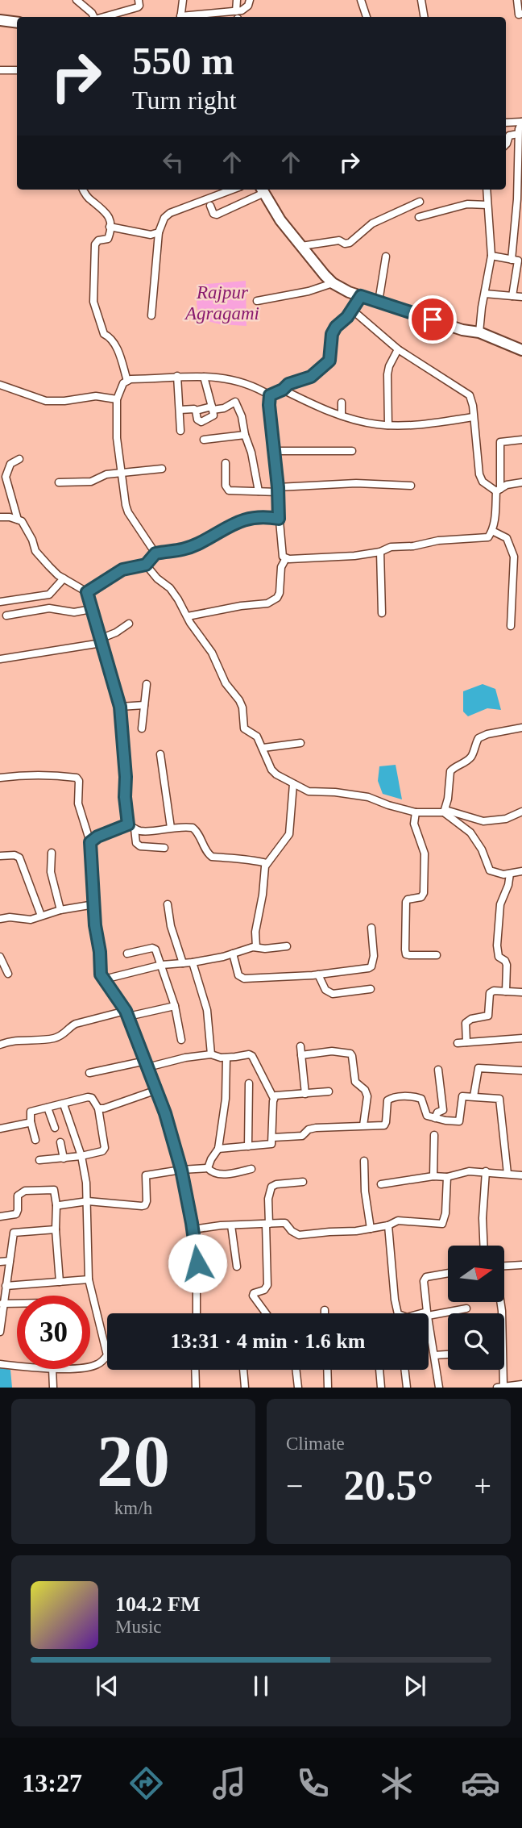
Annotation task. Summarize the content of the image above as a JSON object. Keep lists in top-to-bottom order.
{
  "parks": ["Rajpur Agragami"],
  "north": "right",
  "page": {
    "turn": ["550 m", "Turn right"],
    "limit": "30",
    "trip": "13:31 · 4 min · 1.6 km",
    "tile": [
      ["20", "km/h"],
      "Climate"
    ],
    "heat": ["−", "20.5°", "+"],
    "song": ["104.2 FM", "Music"],
    "tabs": "13:27"
  }
}
